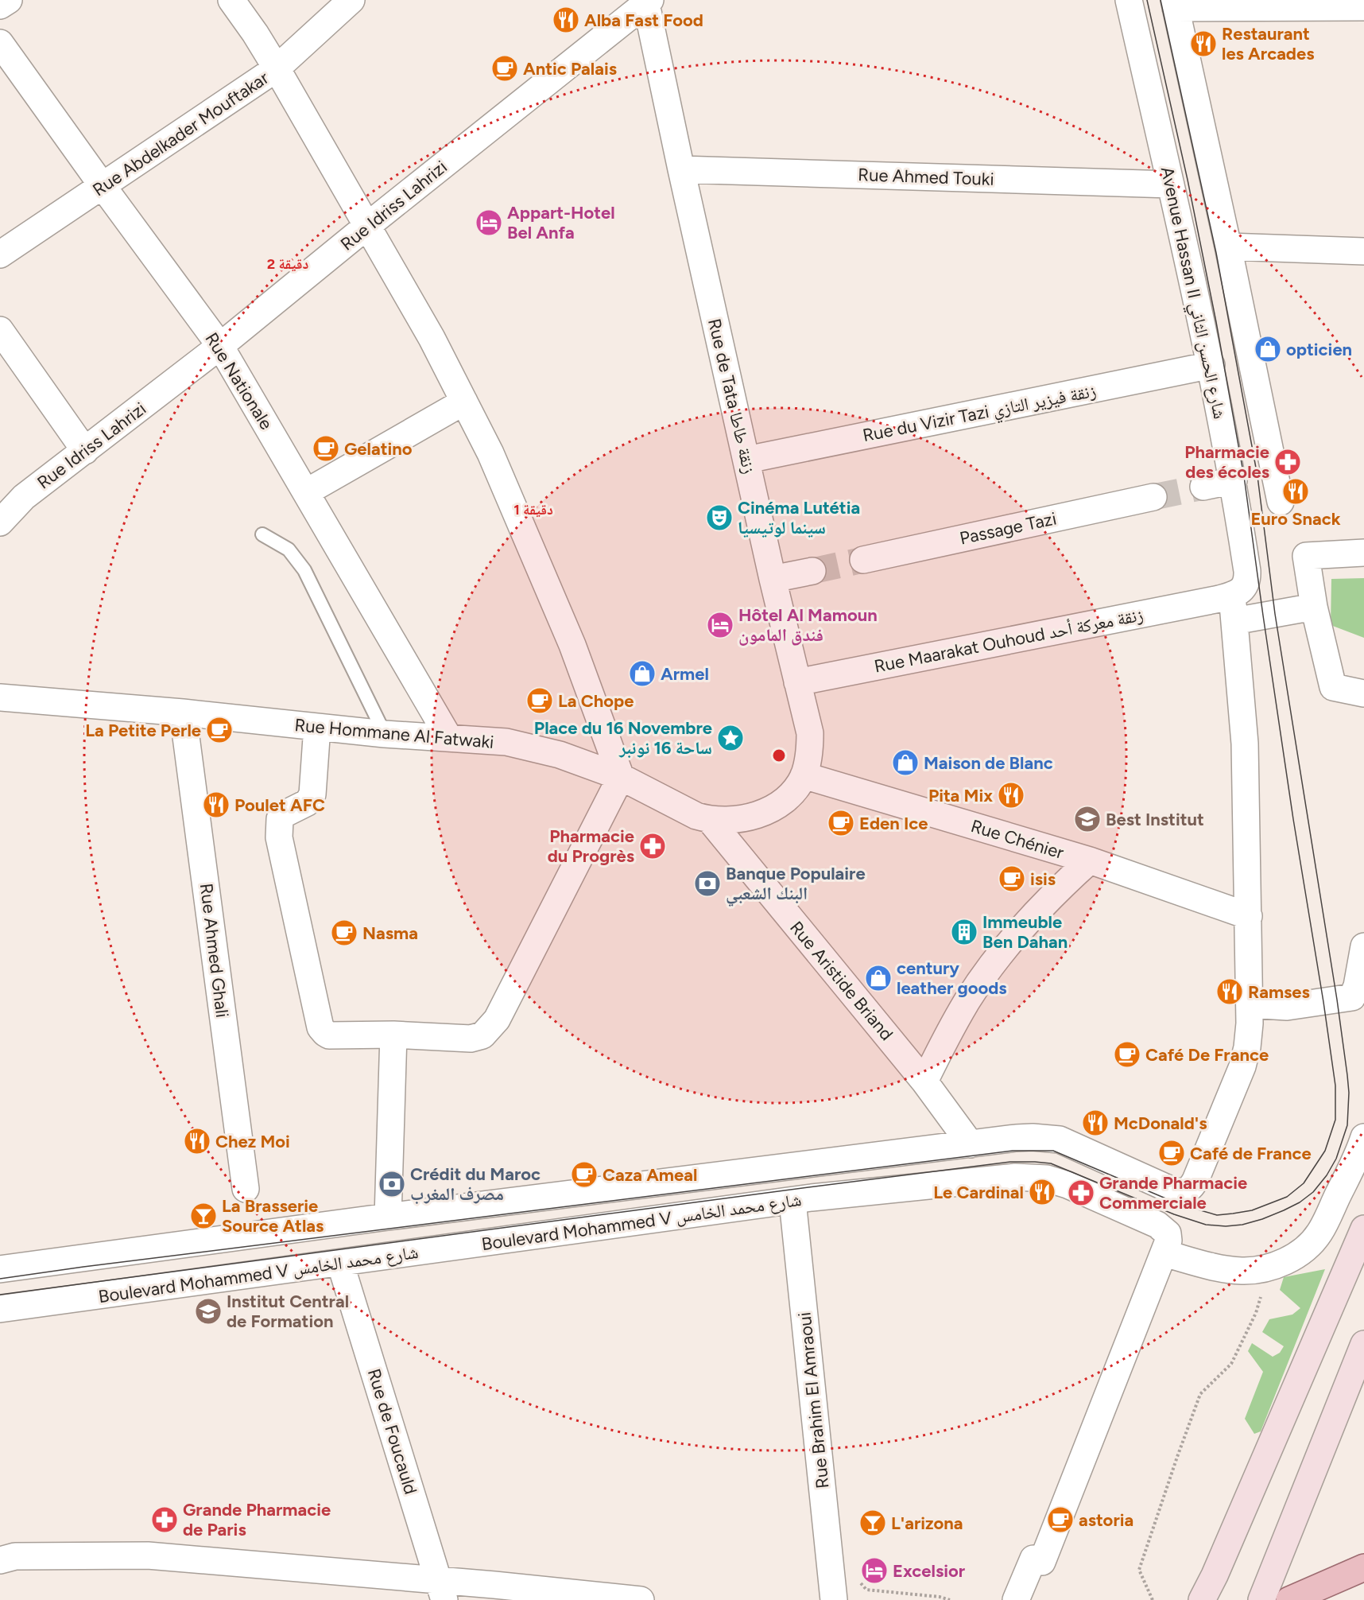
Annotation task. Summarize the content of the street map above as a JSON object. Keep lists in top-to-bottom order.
{
  "streets": {
    "street": [
      "Rue Abdelkader Mouftakar",
      "Rue Ahmed Touki",
      "Rue Idriss Lahrizi",
      "Avenue Hassan II شارع الحسن الثاني",
      "Rue Nationale",
      "Rue de Tata زنقة طاطا",
      "Rue du Vizir Tazi زنقة فيزير التازي",
      "Passage Tazi",
      "Rue Maarakat Ouhoud زنقة معركة أحد",
      "Rue Hommane Al Fatwaki",
      "Rue Chénier",
      "Rue Ahmed Ghali",
      "Rue Aristide Briand",
      "Boulevard Mohammed V شارع محمد الخامس",
      "Rue Brahim El Amraoui",
      "Rue de Foucauld"
    ]
  },
  "crossings": [
    ["Rue Abdelkader Mouftakar", "Rue Nationale"],
    ["Rue Ahmed Touki", "Avenue Hassan II شارع الحسن الثاني"],
    ["Rue Ahmed Touki", "Rue de Tata زنقة طاطا"],
    ["Rue Idriss Lahrizi", "Rue Nationale"],
    ["Rue Idriss Lahrizi", "Rue de Tata زنقة طاطا"],
    ["Avenue Hassan II شارع الحسن الثاني", "Rue du Vizir Tazi زنقة فيزير التازي"],
    ["Avenue Hassan II شارع الحسن الثاني", "Rue Maarakat Ouhoud زنقة معركة أحد"],
    ["Rue Nationale", "Rue Hommane Al Fatwaki"],
    ["Rue de Tata زنقة طاطا", "Rue du Vizir Tazi زنقة فيزير التازي"],
    ["Rue de Tata زنقة طاطا", "Rue Maarakat Ouhoud زنقة معركة أحد"],
    ["Rue de Tata زنقة طاطا", "Rue Hommane Al Fatwaki"],
    ["Rue de Tata زنقة طاطا", "Rue Chénier"],
    ["Rue Hommane Al Fatwaki", "Rue Ahmed Ghali"],
    ["Rue Hommane Al Fatwaki", "Rue Aristide Briand"],
    ["Rue Aristide Briand", "Boulevard Mohammed V شارع محمد الخامس"],
    ["Boulevard Mohammed V شارع محمد الخامس", "Rue Brahim El Amraoui"],
    ["Boulevard Mohammed V شارع محمد الخامس", "Rue de Foucauld"]
  ],
  "places": {
    "restaurant": [
      "Alba Fast Food",
      "Restaurant les Arcades",
      "Euro Snack",
      "Pita Mix",
      "Poulet AFC",
      "Ramses",
      "McDonald's",
      "Chez Moi",
      "Le Cardinal"
    ],
    "cafe": [
      "Antic Palais",
      "Gelatino",
      "La Chope",
      "La Petite Perle",
      "Eden Ice",
      "isis",
      "Nasma",
      "Café De France",
      "Café de France",
      "Caza Ameal",
      "astoria"
    ],
    "hotel": ["Appart-Hotel Bel Anfa", "Hôtel Al Mamoun فندق المامون", "Excelsior"],
    "shop": [
      "opticien",
      "Armel",
      "Maison de Blanc",
      "century leather goods"
    ],
    "pharmacy": [
      "Pharmacie des écoles",
      "Pharmacie du Progrès",
      "Grande Pharmacie Commerciale",
      "Grande Pharmacie de Paris"
    ],
    "theatre": ["Cinéma Lutétia سينما لوتيسيا"],
    "place": ["Place du 16 Novembre ساحة 16 نونبر"],
    "school or university": ["Best Institut", "Institut Central de Formation"],
    "bank": ["Banque Populaire البنك الشعبي", "Crédit du Maroc مصرف المغرب"],
    "building": ["Immeuble Ben Dahan"],
    "bar": ["La Brasserie Source Atlas", "L'arizona"]
  },
  "rings": ["2 دقيقة", "1 دقيقة"]
}
